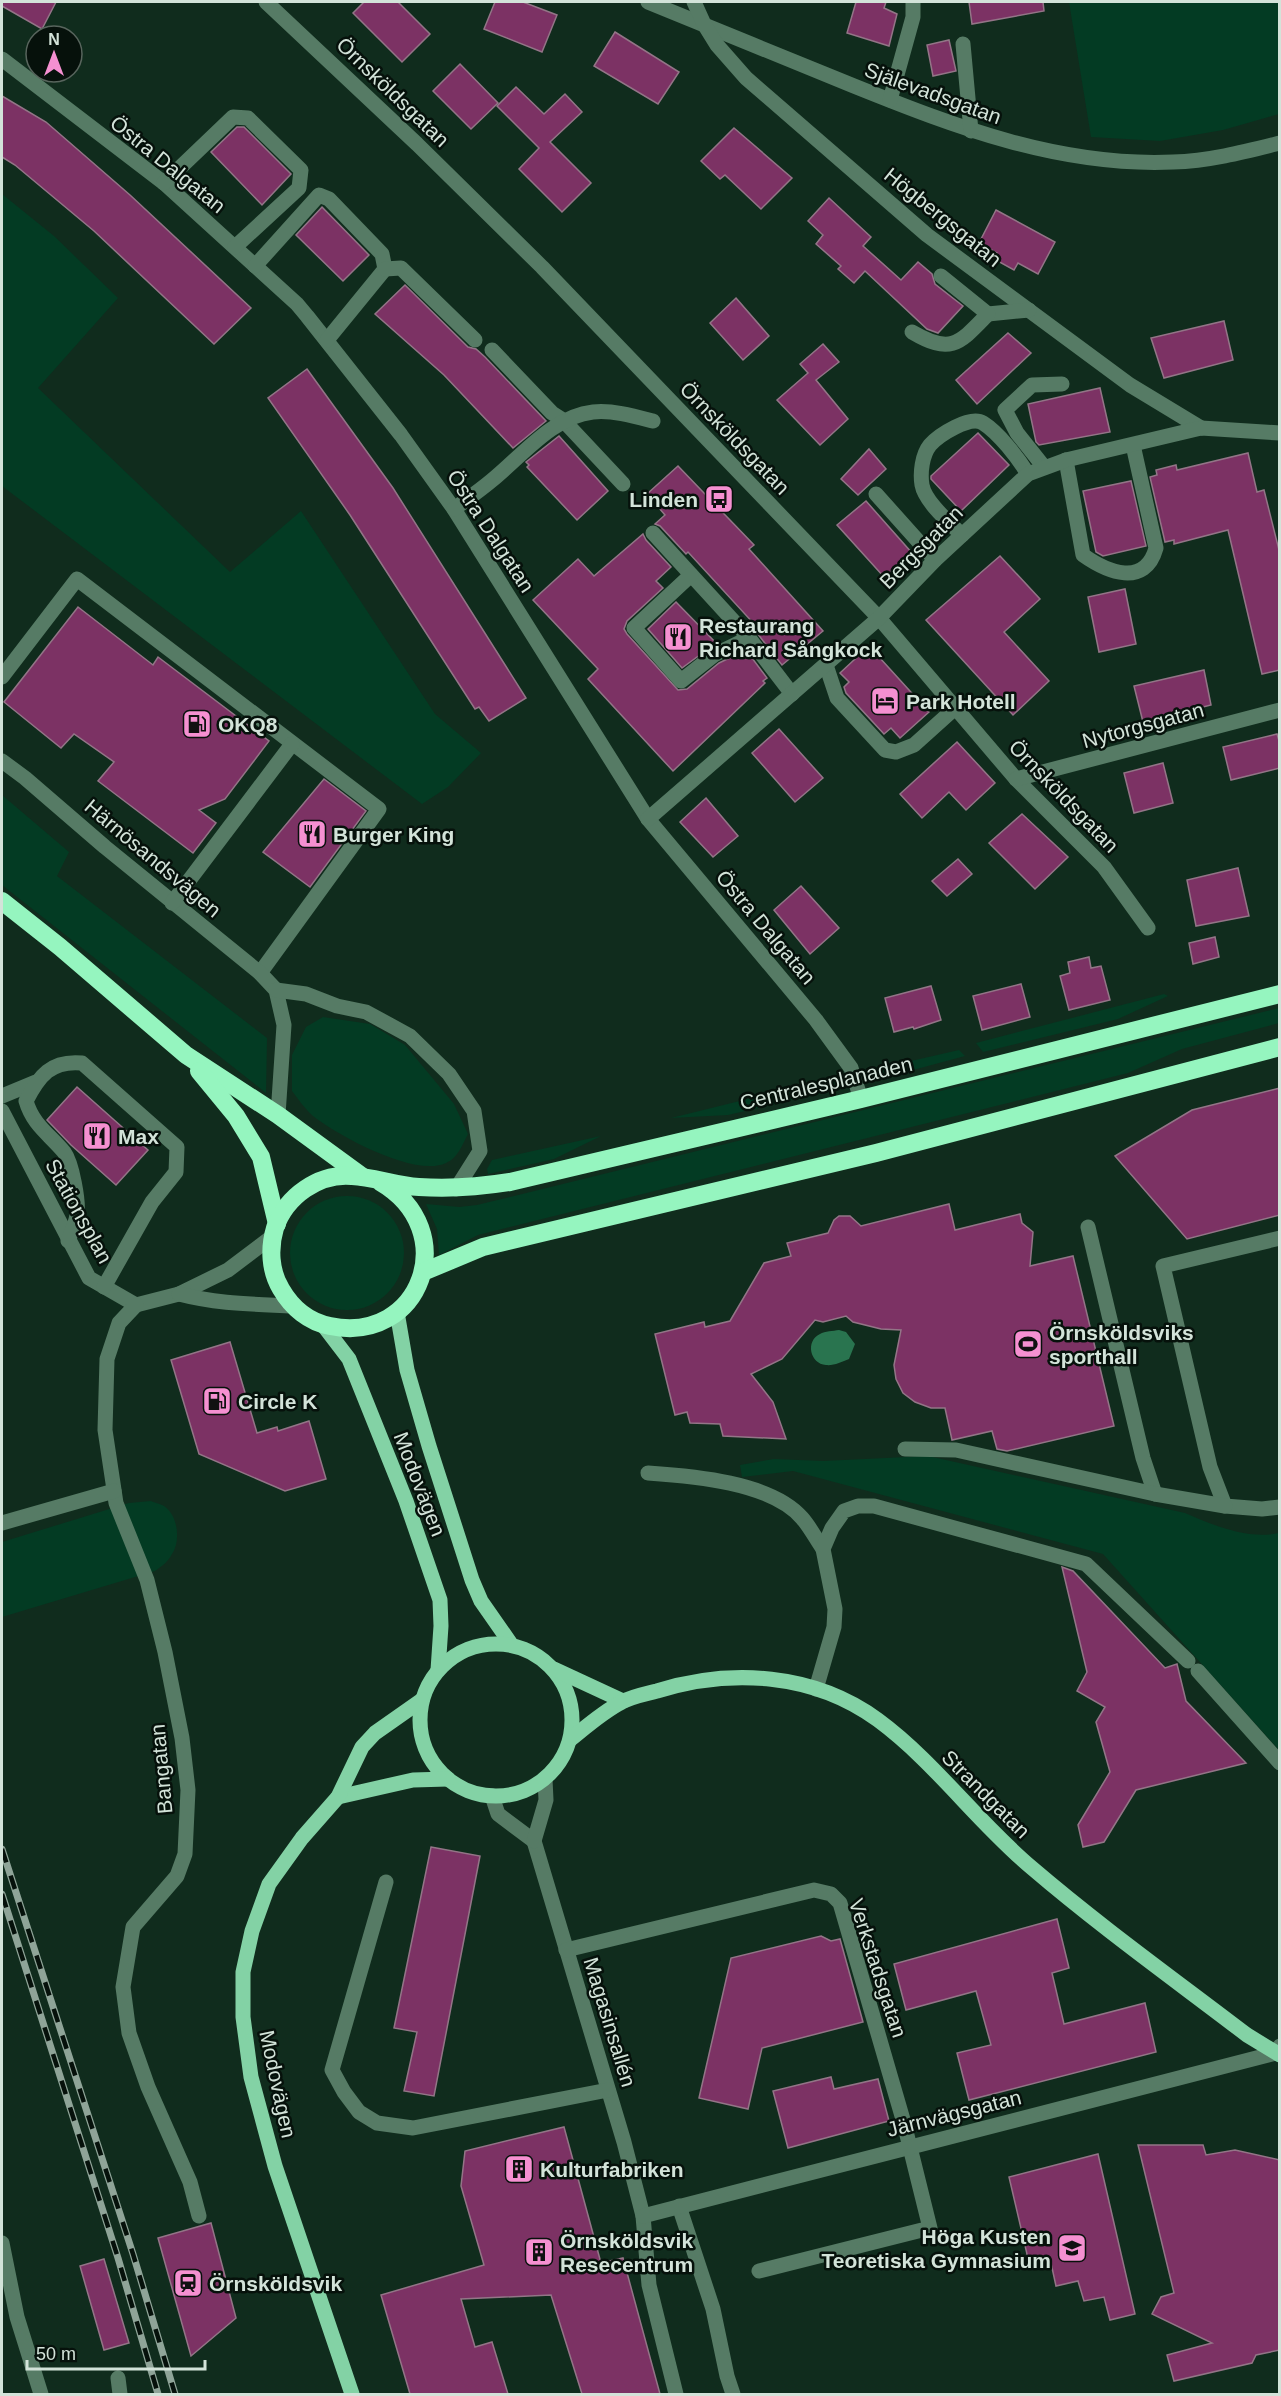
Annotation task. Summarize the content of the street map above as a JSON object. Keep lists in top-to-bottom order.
{
  "streets": {
    "highway": ["Centralesplanaden"],
    "main road": ["Modovägen", "Strandgatan"],
    "street": [
      "Örnsköldsgatan",
      "Själevadsgatan",
      "Östra Dalgatan",
      "Högbergsgatan",
      "Bergsgatan",
      "Nytorgsgatan",
      "Härnösandsvägen",
      "Stationsplan",
      "Bangatan",
      "Verkstadsgatan",
      "Magasinsallén",
      "Järnvägsgatan"
    ]
  },
  "crossings": [
    ["Örnsköldsgatan", "Bergsgatan"],
    ["Örnsköldsgatan", "Nytorgsgatan"],
    ["Själevadsgatan", "Högbergsgatan"],
    ["Östra Dalgatan", "Bergsgatan"],
    ["Östra Dalgatan", "Centralesplanaden"],
    ["Högbergsgatan", "Bergsgatan"],
    ["Centralesplanaden", "Modovägen"],
    ["Stationsplan", "Bangatan"],
    ["Modovägen", "Strandgatan"],
    ["Strandgatan", "Järnvägsgatan"],
    ["Verkstadsgatan", "Magasinsallén"],
    ["Verkstadsgatan", "Järnvägsgatan"],
    ["Magasinsallén", "Järnvägsgatan"]
  ],
  "places": {
    "bus stop": ["Linden"],
    "restaurant": ["Restaurang Richard Sångkock", "Burger King", "Max"],
    "hotel": ["Park Hotell"],
    "fuel station": ["OKQ8", "Circle K"],
    "sports": ["Örnsköldsviks sporthall"],
    "building": ["Kulturfabriken", "Örnsköldsvik Resecentrum"],
    "school or university": ["Höga Kusten Teoretiska Gymnasium"],
    "station": ["Örnsköldsvik"]
  },
  "scale_bar": "50 m",
  "north": "top"
}
